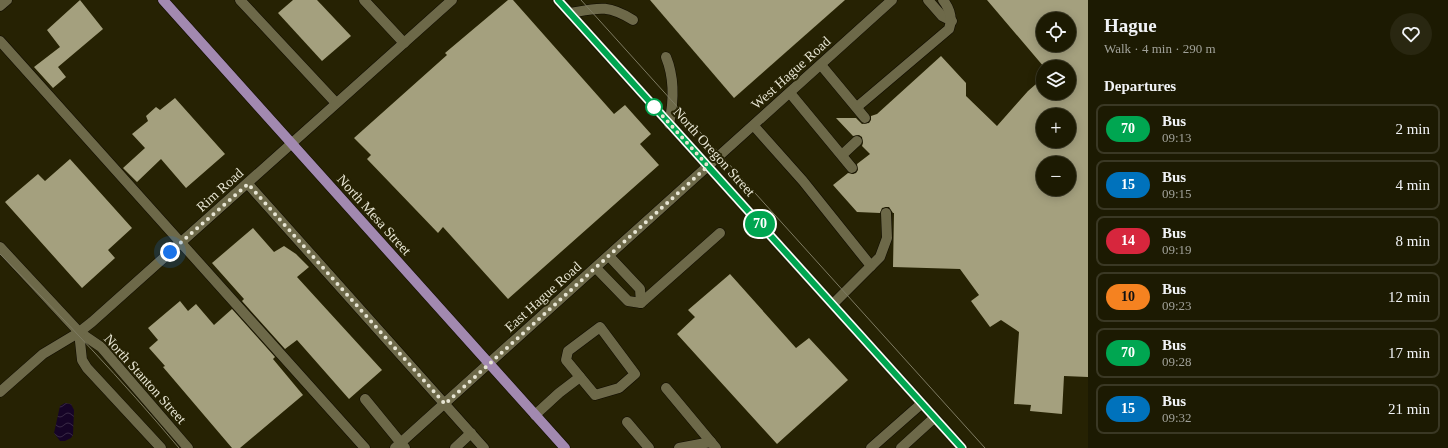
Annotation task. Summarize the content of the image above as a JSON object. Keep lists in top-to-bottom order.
{
  "streets": {
    "main road": ["North Mesa Street"],
    "street": [
      "West Hague Road",
      "North Oregon Street",
      "Rim Road",
      "East Hague Road",
      "North Stanton Street"
    ]
  },
  "crossings": [
    ["West Hague Road", "North Oregon Street"],
    ["West Hague Road", "East Hague Road"],
    ["North Oregon Street", "East Hague Road"],
    ["Rim Road", "North Mesa Street"],
    ["Rim Road", "North Stanton Street"],
    ["North Mesa Street", "East Hague Road"]
  ],
  "lines": ["bus line 70"],
  "page": {
    "on_map": "70",
    "heading": [
      ["Hague", "Walk · 4 min · 290 m"],
      "Departures"
    ],
    "map_buttons": ["+", "−"],
    "list": [
      {
        "mark": "70",
        "name": "Bus",
        "note": "09:13",
        "value": "2 min"
      },
      {
        "mark": "15",
        "name": "Bus",
        "note": "09:15",
        "value": "4 min"
      },
      {
        "mark": "14",
        "name": "Bus",
        "note": "09:19",
        "value": "8 min"
      },
      {
        "mark": "10",
        "name": "Bus",
        "note": "09:23",
        "value": "12 min"
      },
      {
        "mark": "70",
        "name": "Bus",
        "note": "09:28",
        "value": "17 min"
      },
      {
        "mark": "15",
        "name": "Bus",
        "note": "09:32",
        "value": "21 min"
      }
    ]
  }
}
